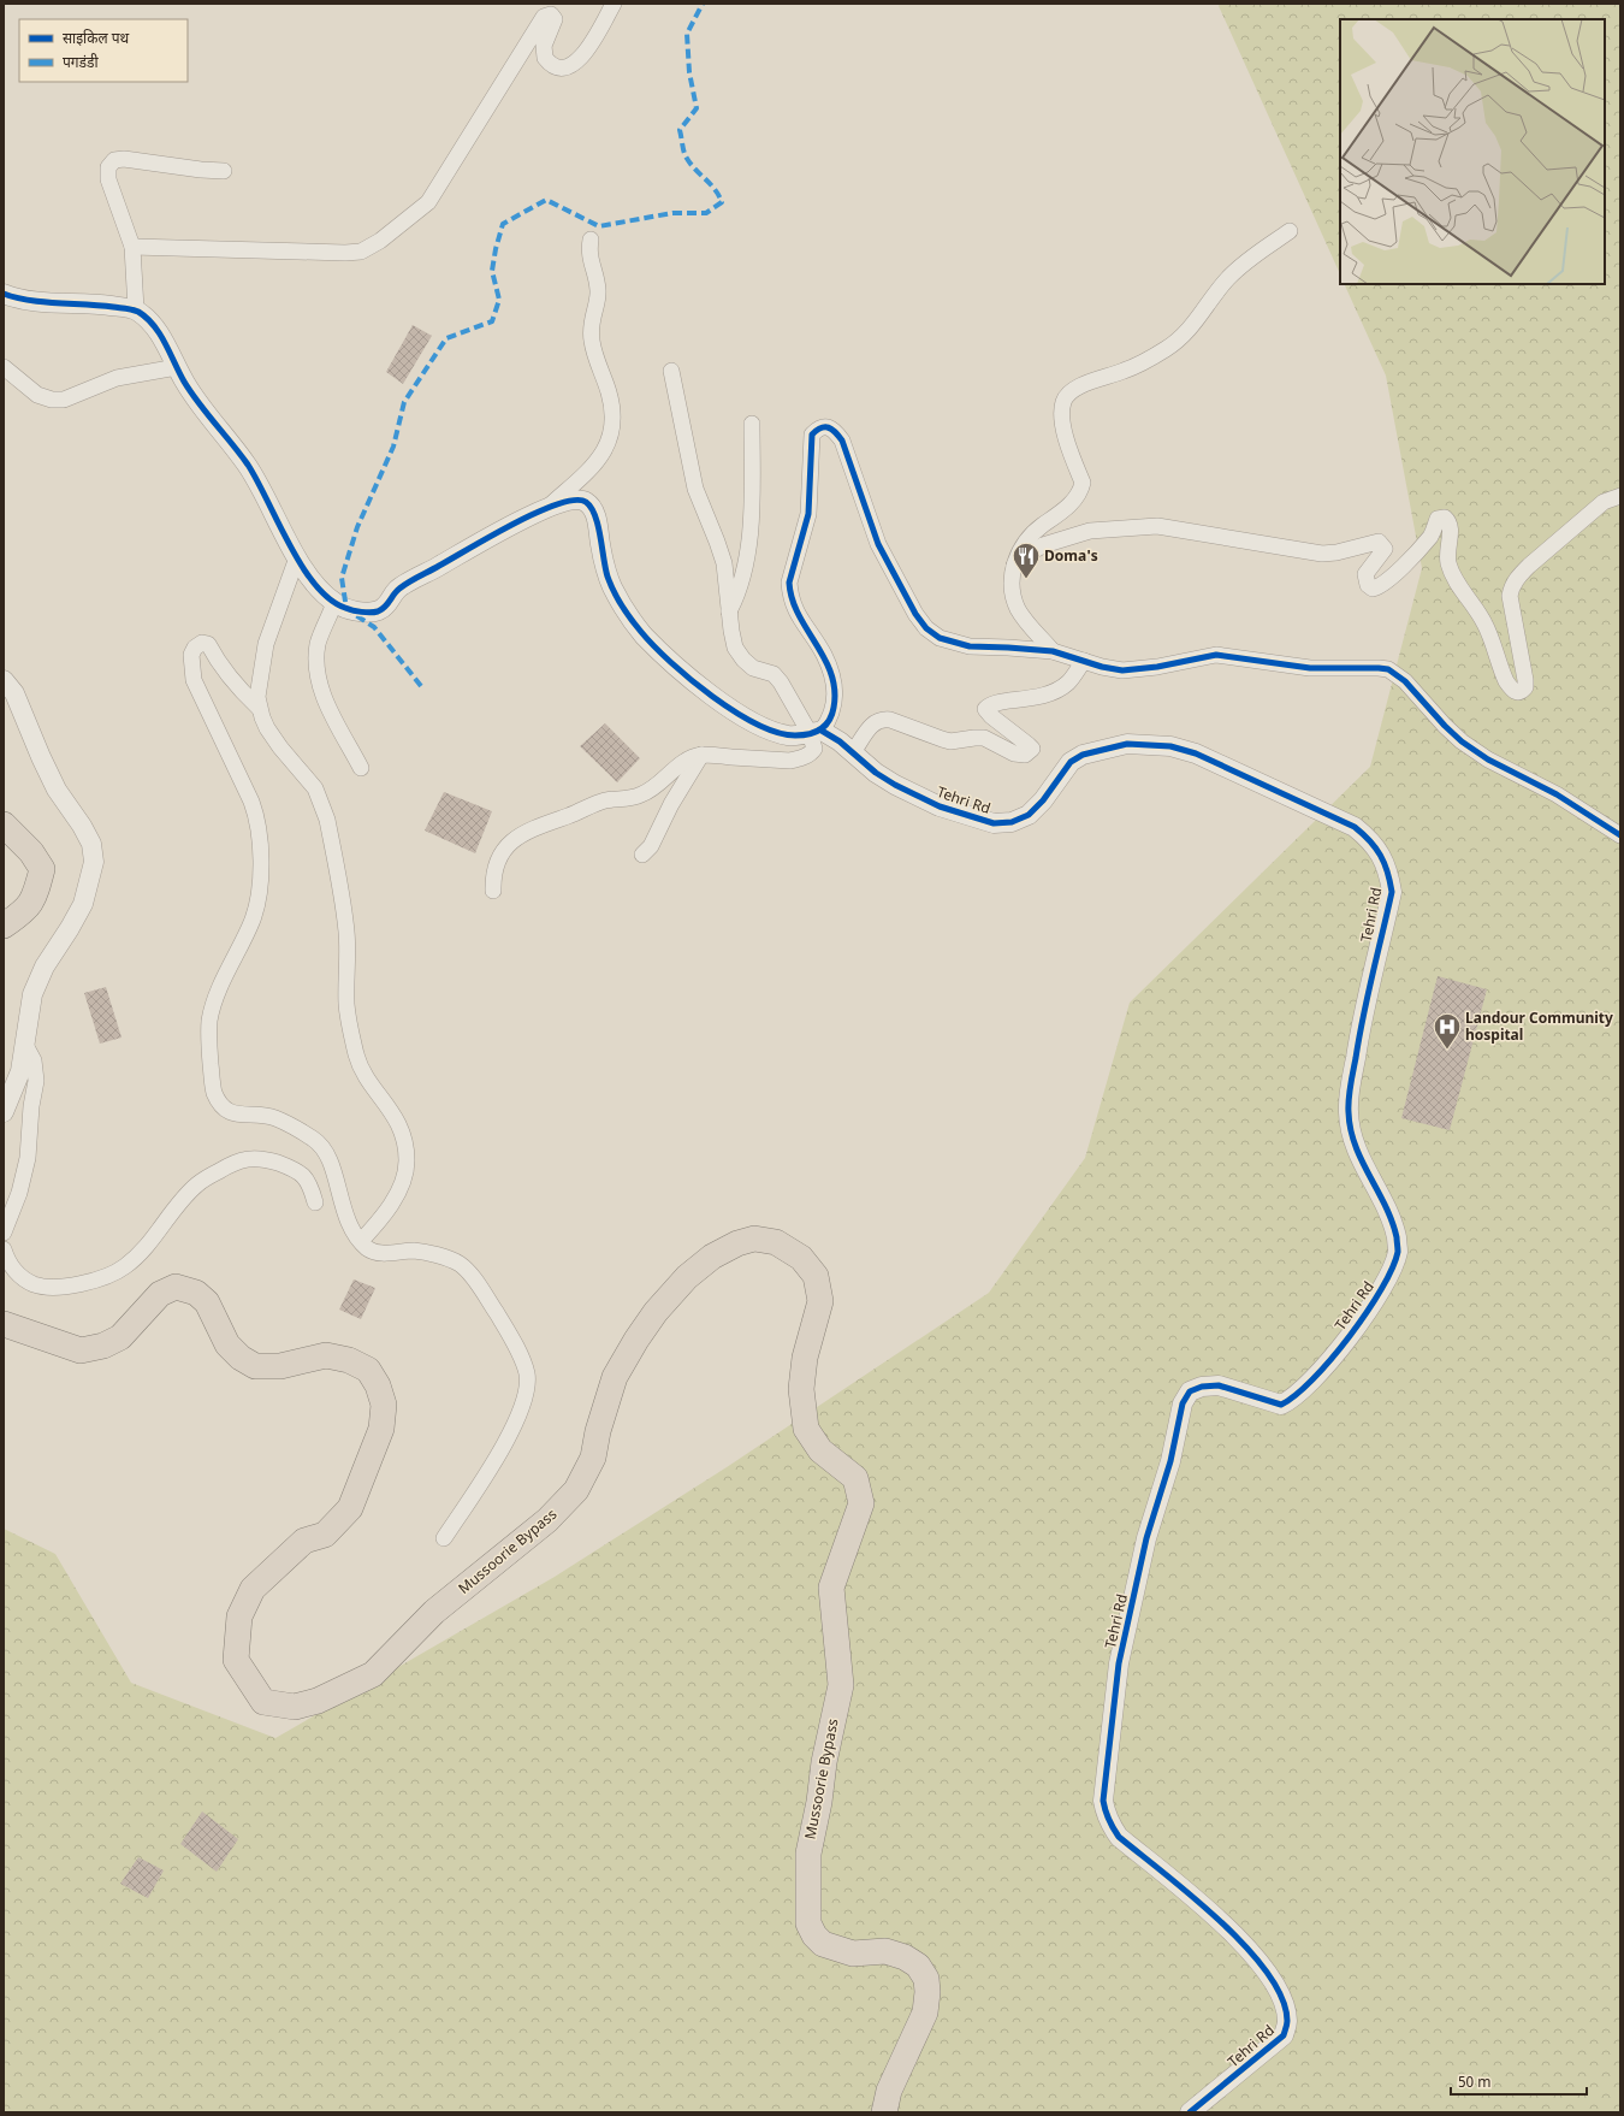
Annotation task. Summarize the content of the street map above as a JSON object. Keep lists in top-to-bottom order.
{
  "streets": {
    "highway": ["Mussoorie Bypass"],
    "street": ["Tehri Rd"]
  },
  "places": {
    "restaurant": ["Doma's"],
    "hospital": ["Landour Community hospital"]
  },
  "legend": ["साइकिल पथ", "पगडंडी"],
  "scale_bar": "50 m"
}
